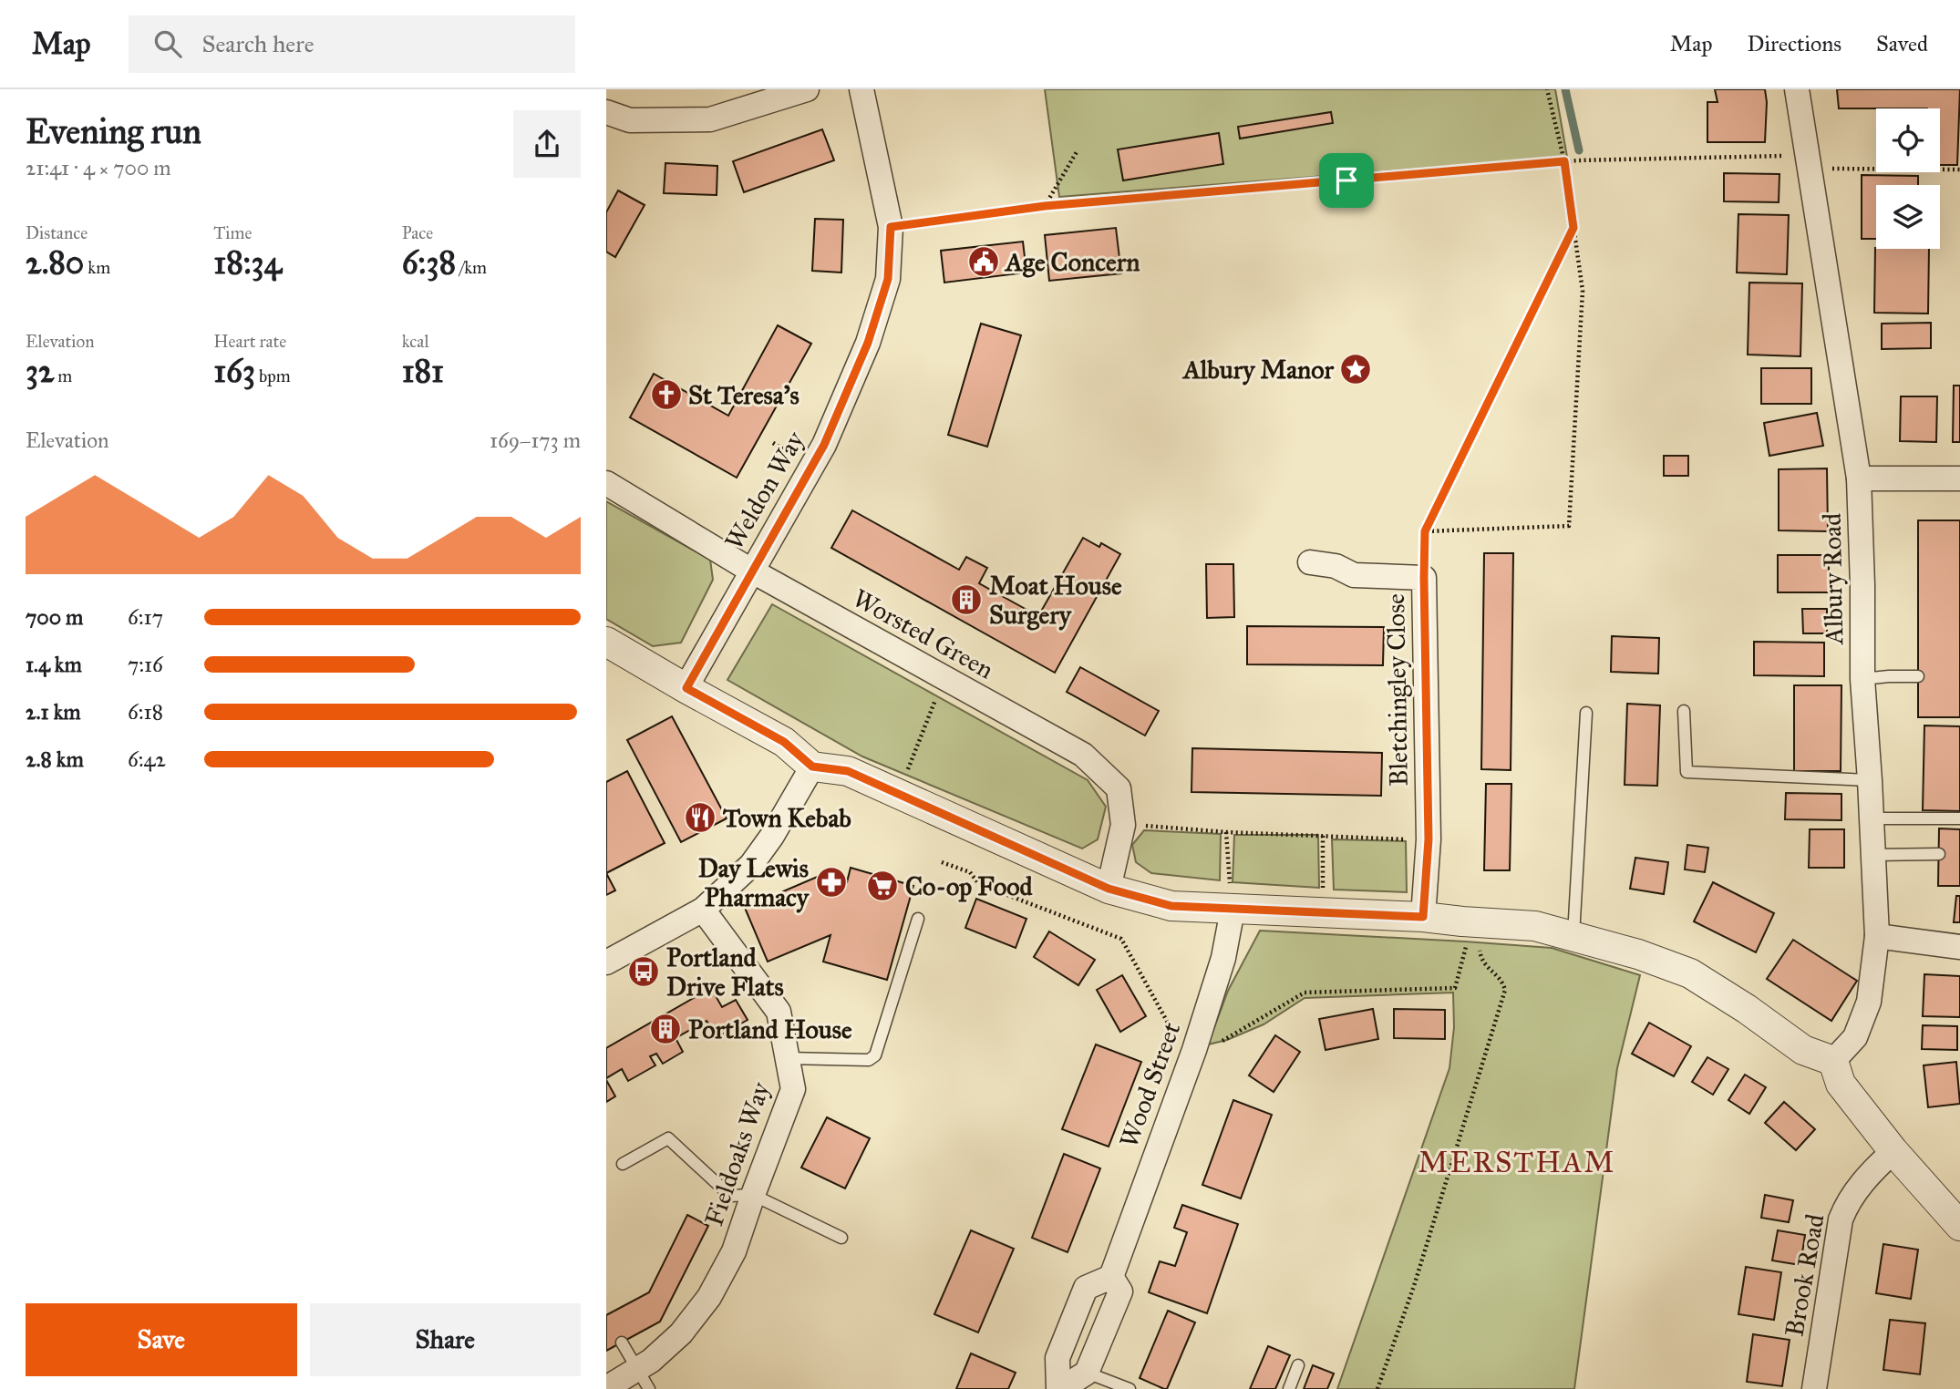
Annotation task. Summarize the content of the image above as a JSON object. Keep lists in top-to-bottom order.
{
  "streets": {
    "street": [
      "Weldon Way",
      "Albury Road",
      "Worsted Green",
      "Bletchingley Close",
      "Wood Street",
      "Fieldoaks Way",
      "Brook Road"
    ]
  },
  "crossings": [
    ["Weldon Way", "Worsted Green"]
  ],
  "districts": ["MERSTHAM"],
  "places": {
    "public building": ["Age Concern"],
    "place": ["Albury Manor"],
    "church": ["St Teresa's"],
    "building": ["Moat House Surgery", "Portland House"],
    "restaurant": ["Town Kebab"],
    "pharmacy": ["Day Lewis Pharmacy"],
    "supermarket": ["Co-op Food"],
    "bus stop": ["Portland Drive Flats"]
  },
  "page": {
    "header": "Map",
    "search": "Search here",
    "nav": ["Map", "Directions", "Saved"],
    "heading": ["Evening run", "21:41 · 4 × 700 m"],
    "stats": [
      ["Distance", "2.80 km"],
      ["Time", "18:34"],
      ["Pace", "6:38 /km"],
      ["Elevation", "32 m"],
      ["Heart rate", "163 bpm"],
      ["kcal", "181"]
    ],
    "chart": ["Elevation", "169–173 m"],
    "list": [
      {
        "name": "700 m",
        "note": "6:17"
      },
      {
        "name": "1.4 km",
        "note": "7:16"
      },
      {
        "name": "2.1 km",
        "note": "6:18"
      },
      {
        "name": "2.8 km",
        "note": "6:42"
      }
    ],
    "buttons": ["Save", "Share"]
  }
}
